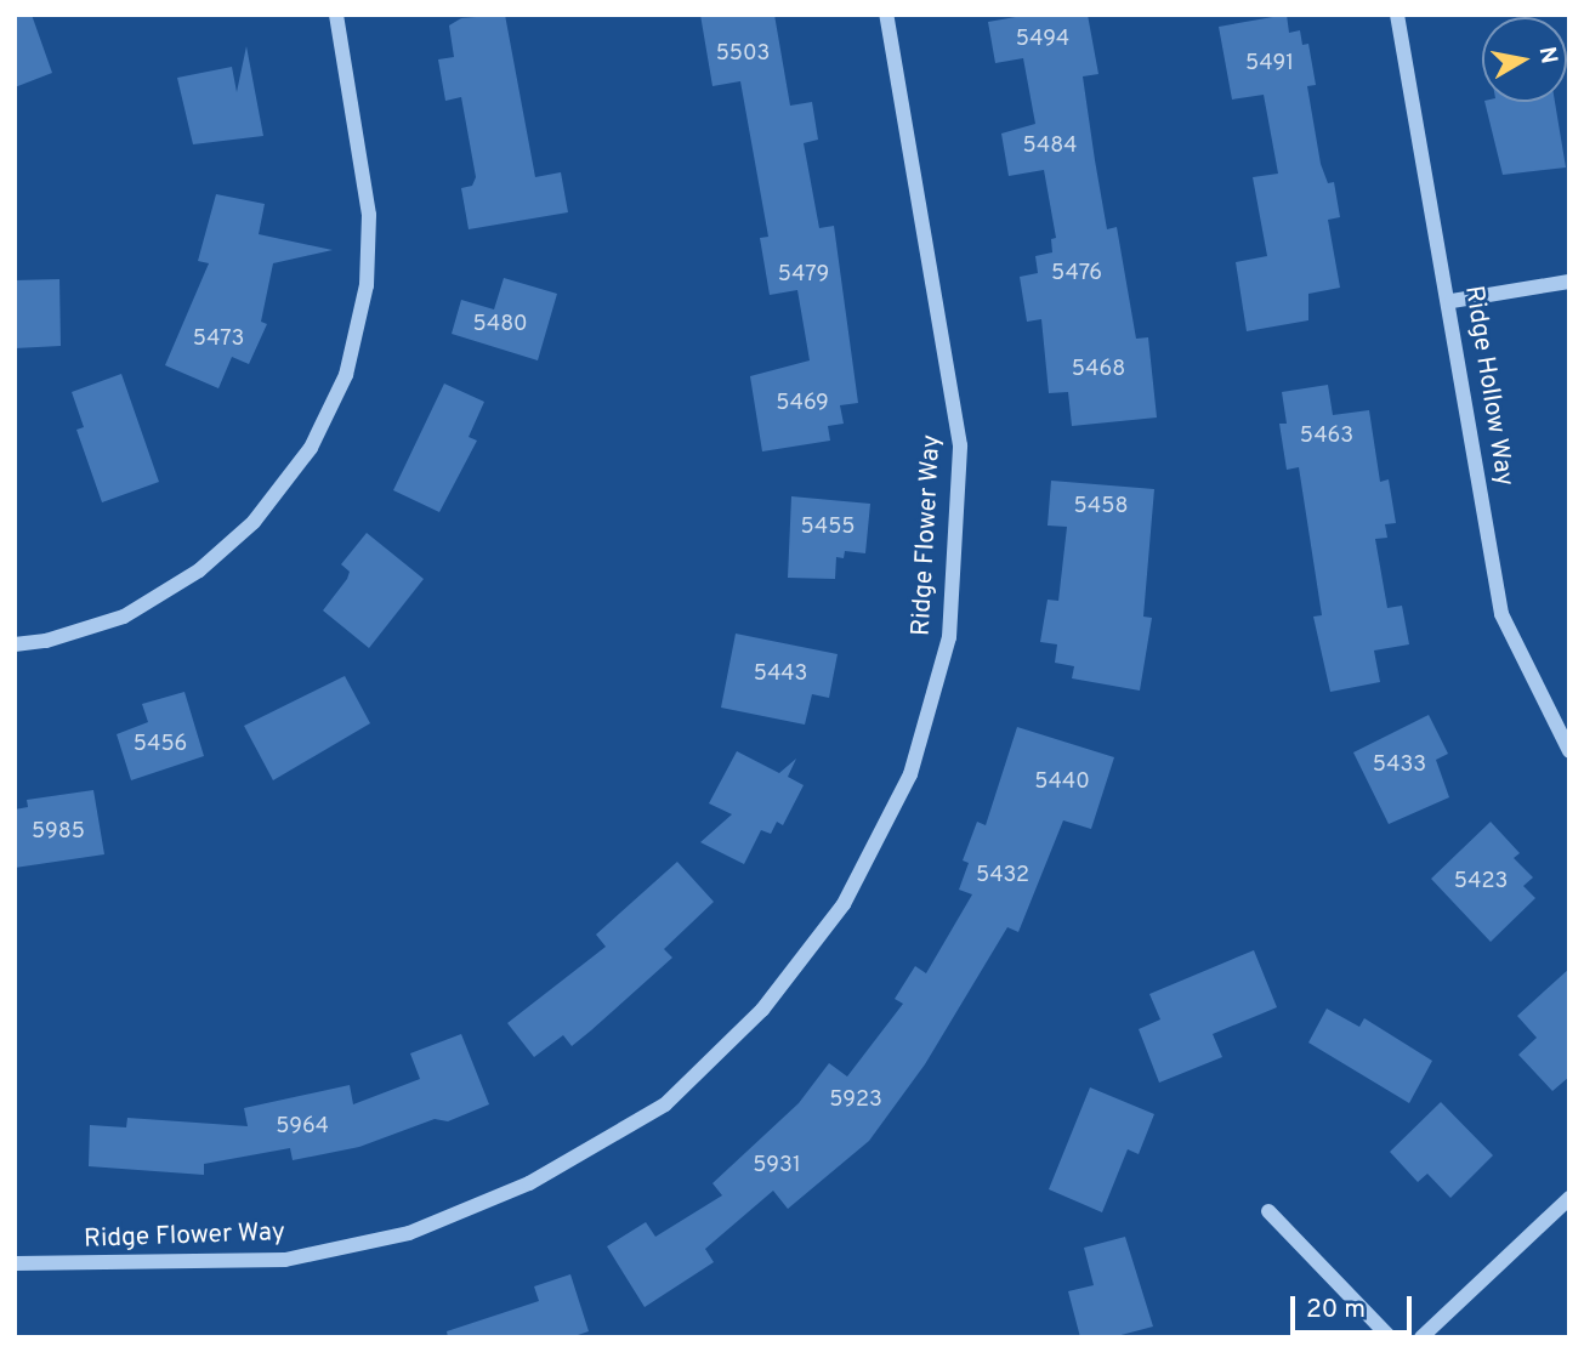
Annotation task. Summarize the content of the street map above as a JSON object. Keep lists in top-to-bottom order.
{
  "streets": {
    "street": ["Ridge Hollow Way", "Ridge Flower Way"]
  },
  "house_numbers": [
    "5494",
    "5503",
    "5491",
    "5484",
    "5476",
    "5479",
    "5480",
    "5473",
    "5468",
    "5469",
    "5463",
    "5458",
    "5455",
    "5443",
    "5456",
    "5433",
    "5440",
    "5985",
    "5432",
    "5423",
    "5923",
    "5964",
    "5931"
  ],
  "scale_bar": "20 m",
  "north": "right"
}
